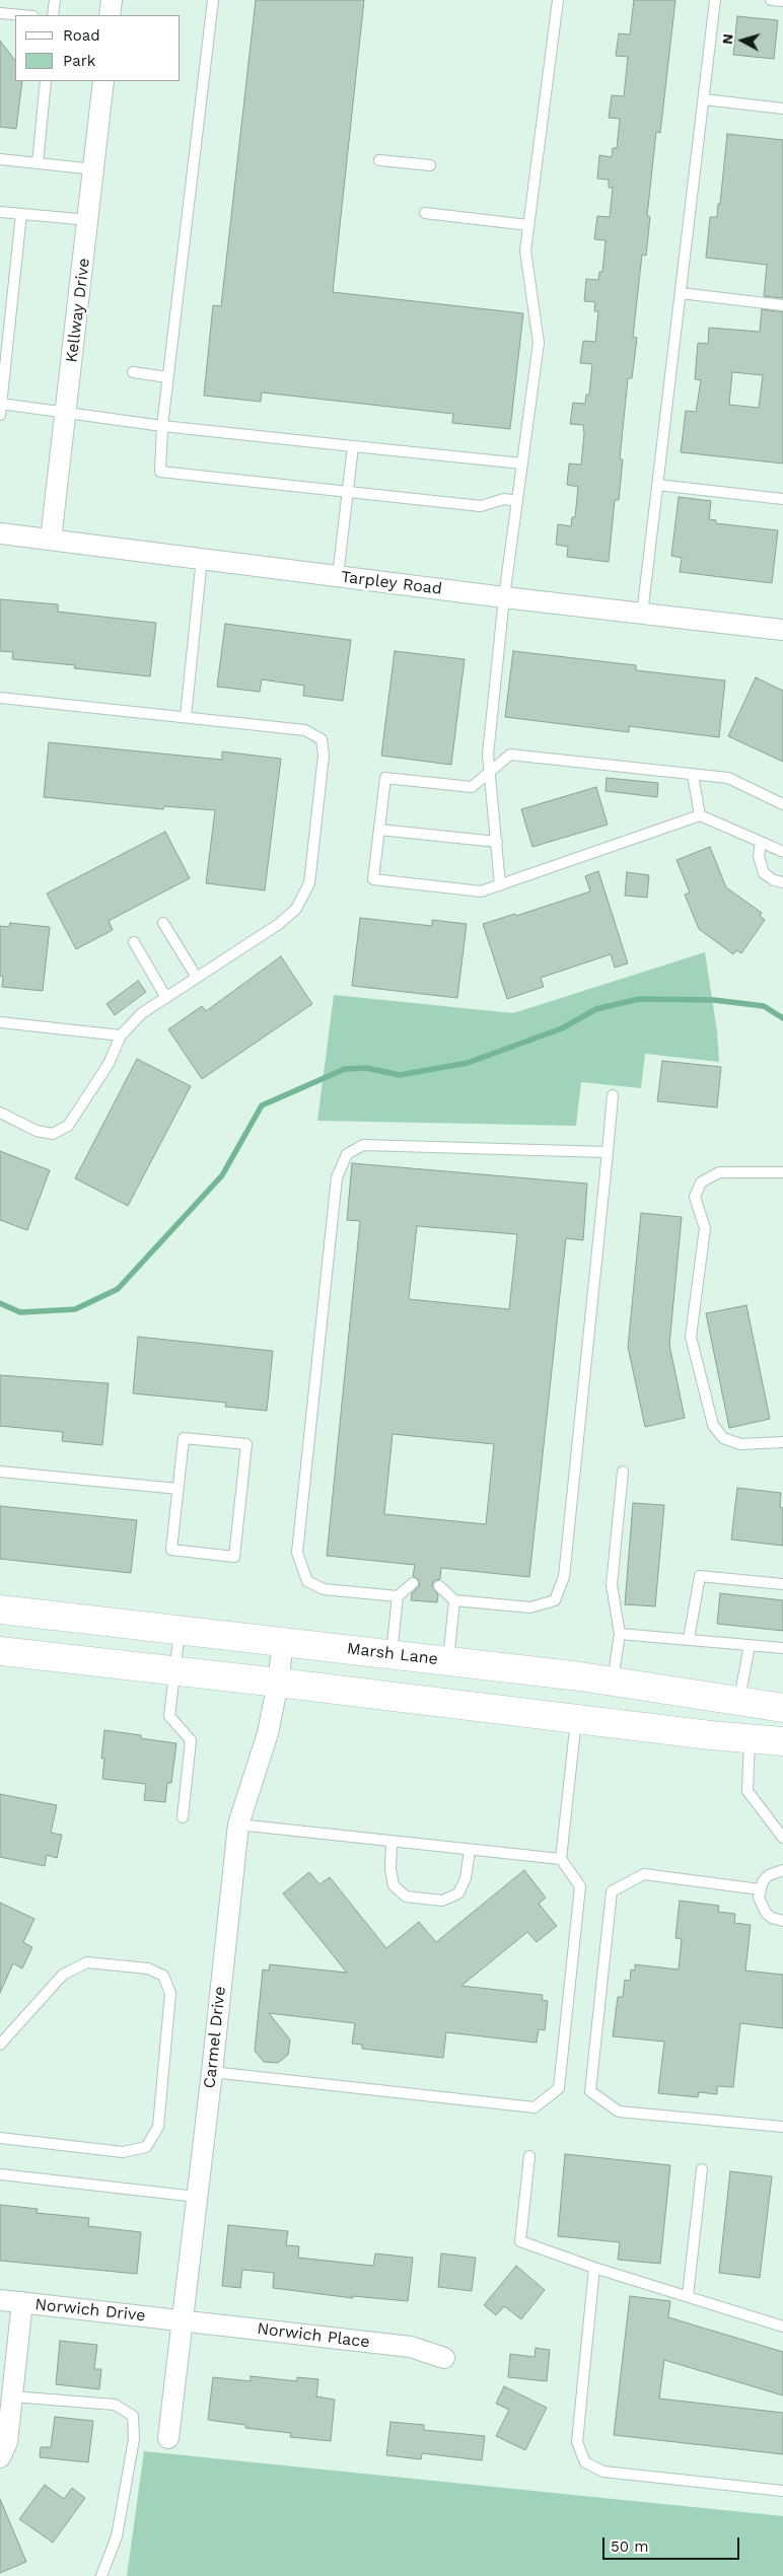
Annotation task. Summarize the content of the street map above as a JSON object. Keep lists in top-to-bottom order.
{
  "streets": {
    "main road": ["Marsh Lane"],
    "street": [
      "Kellway Drive",
      "Tarpley Road",
      "Carmel Drive",
      "Norwich Drive",
      "Norwich Place"
    ]
  },
  "crossings": [
    ["Kellway Drive", "Tarpley Road"],
    ["Marsh Lane", "Carmel Drive"],
    ["Carmel Drive", "Norwich Drive"],
    ["Carmel Drive", "Norwich Place"],
    ["Norwich Drive", "Norwich Place"]
  ],
  "legend": ["Road", "Park"],
  "scale_bar": "50 m",
  "north": "left"
}
